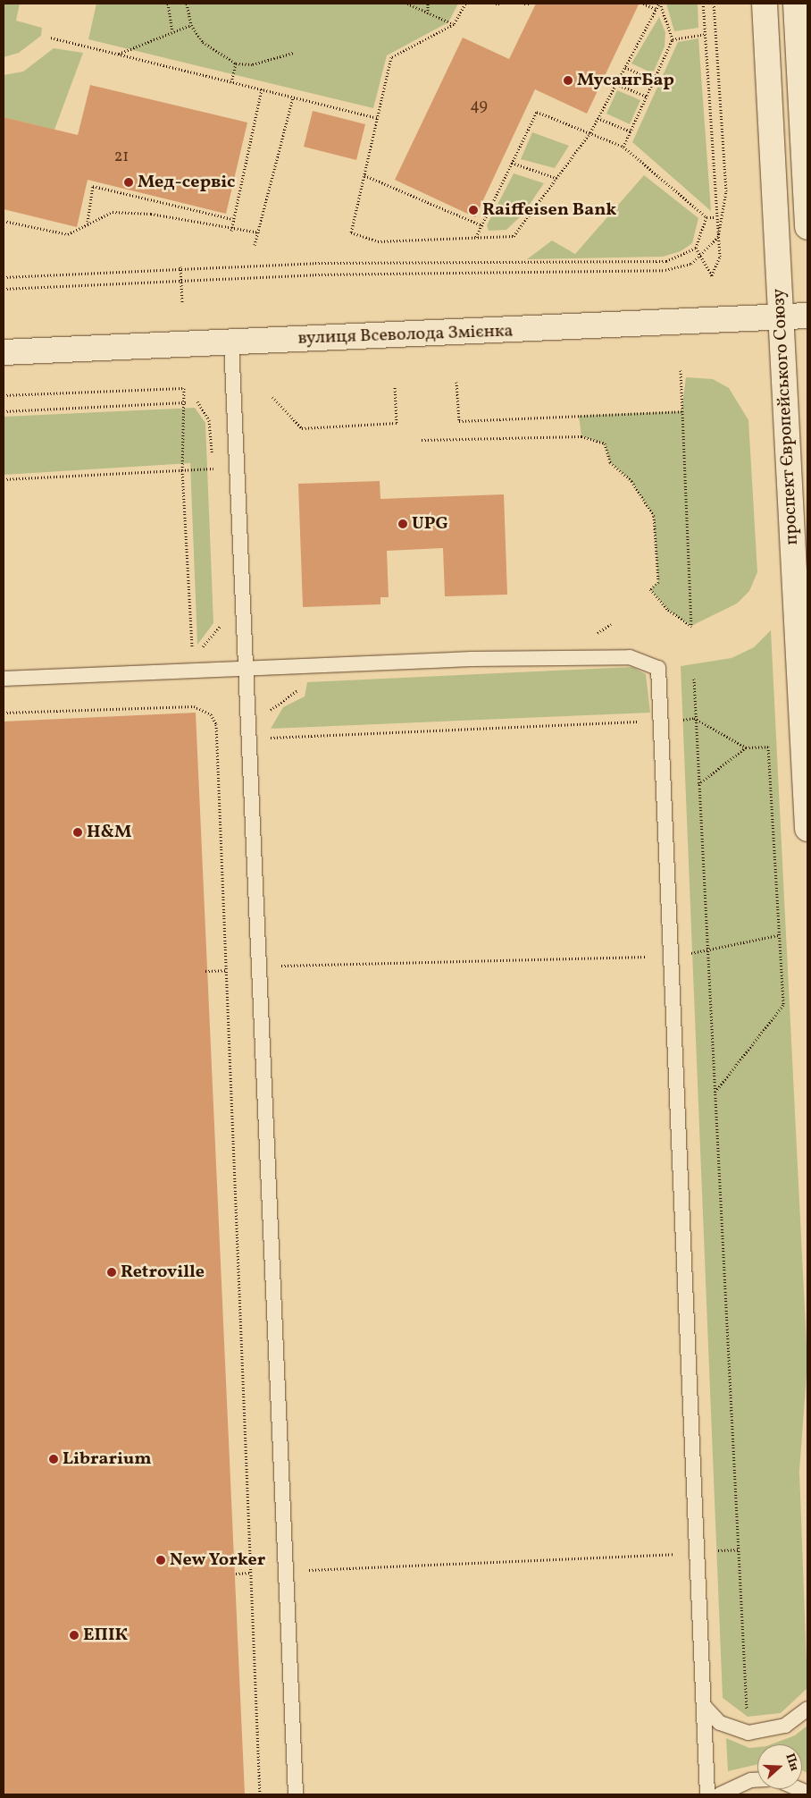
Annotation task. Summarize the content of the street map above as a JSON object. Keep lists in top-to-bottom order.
{
  "streets": {
    "main road": ["вулиця Всеволода Змієнка", "проспект Європейського Союзу"]
  },
  "crossings": [
    ["вулиця Всеволода Змієнка", "проспект Європейського Союзу"]
  ],
  "places": [
    "МусангБар",
    "Мед-сервіс",
    "Raiffeisen Bank",
    "UPG",
    "H&M",
    "Retroville",
    "Librarium",
    "New Yorker",
    "ЕПІК"
  ],
  "house_numbers": ["49", "21"],
  "north": "right"
}
